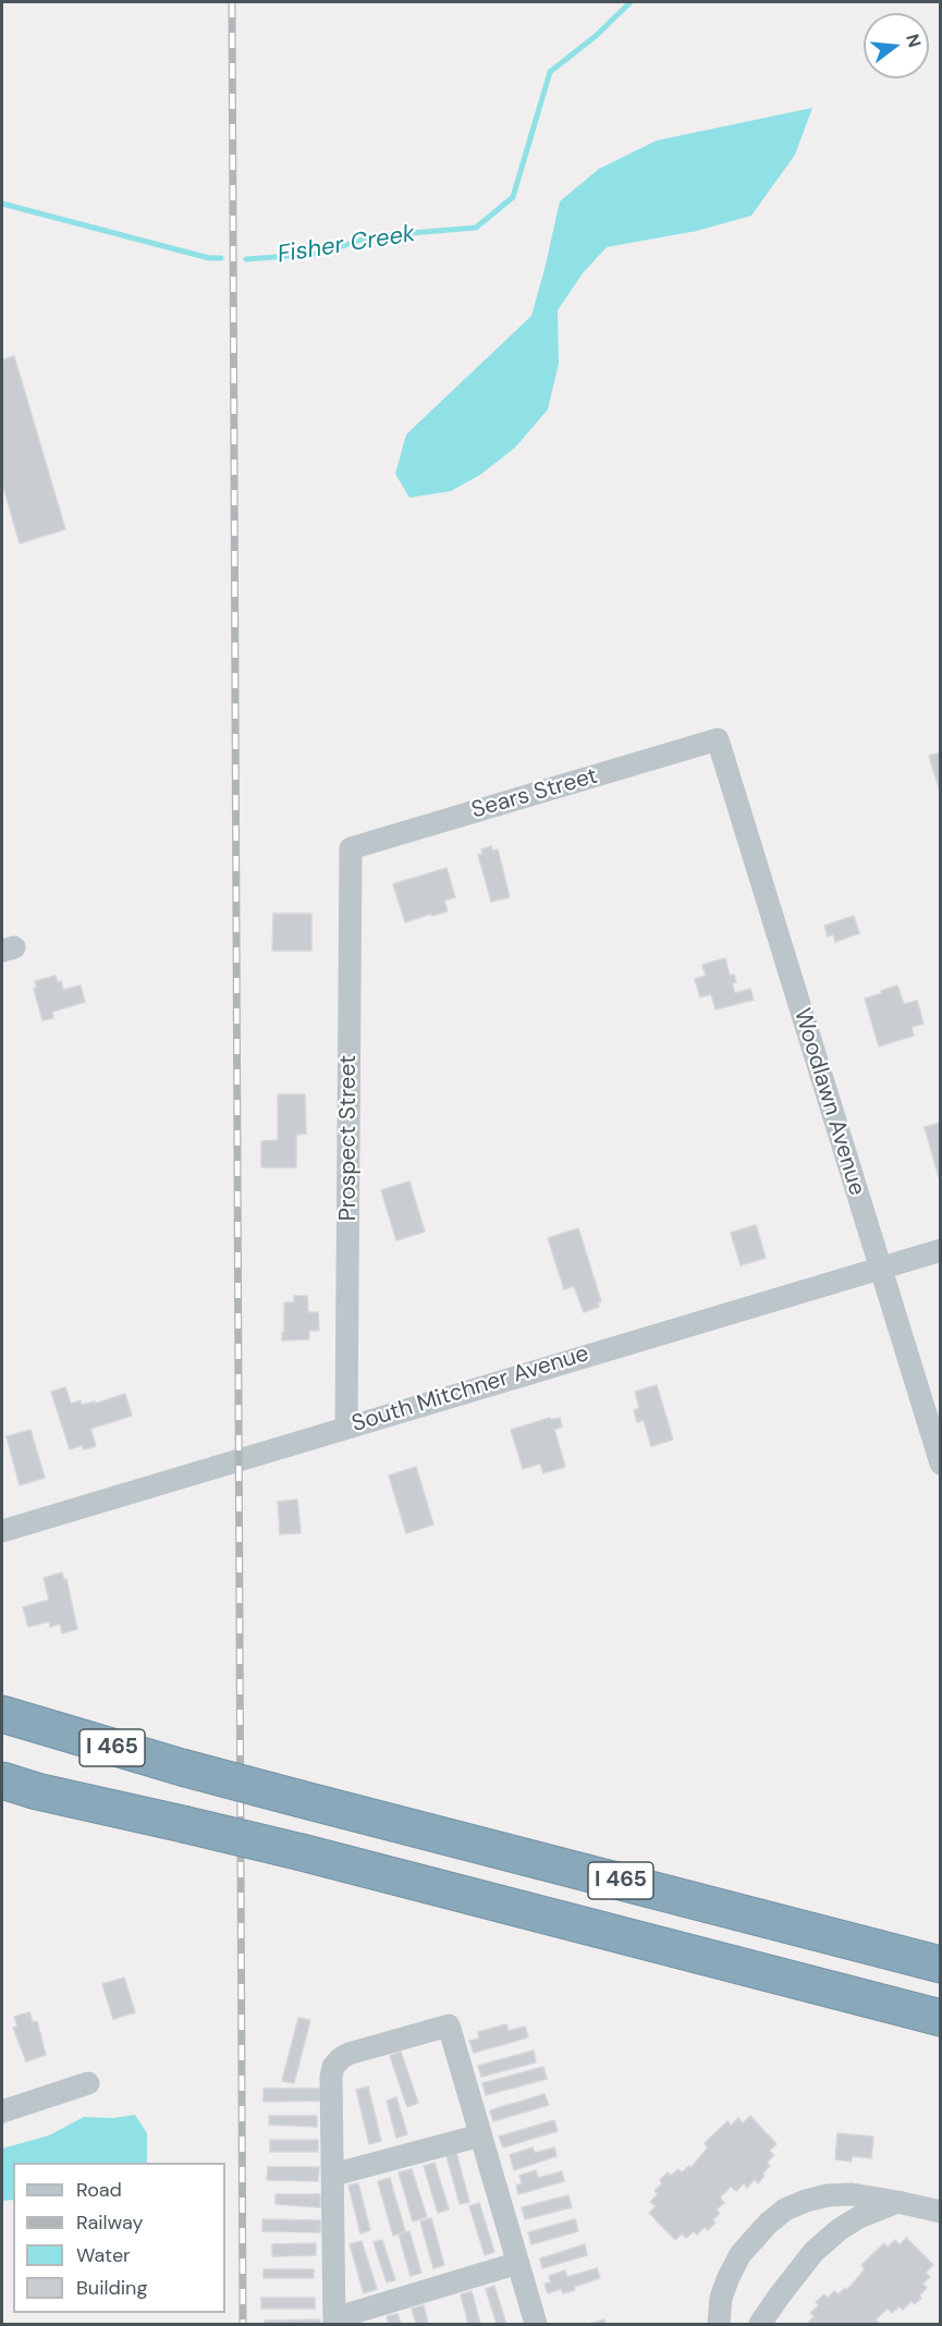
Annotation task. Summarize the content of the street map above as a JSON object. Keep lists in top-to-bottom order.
{
  "streets": {
    "highway": ["I 465"],
    "street": [
      "Sears Street",
      "Woodlawn Avenue",
      "Prospect Street",
      "South Mitchner Avenue"
    ]
  },
  "crossings": [
    ["Sears Street", "Woodlawn Avenue"],
    ["Sears Street", "Prospect Street"],
    ["Woodlawn Avenue", "South Mitchner Avenue"],
    ["Prospect Street", "South Mitchner Avenue"]
  ],
  "water": ["Fisher Creek"],
  "legend": [
    "Road",
    "Railway",
    "Water",
    "Building"
  ],
  "north": "right"
}
